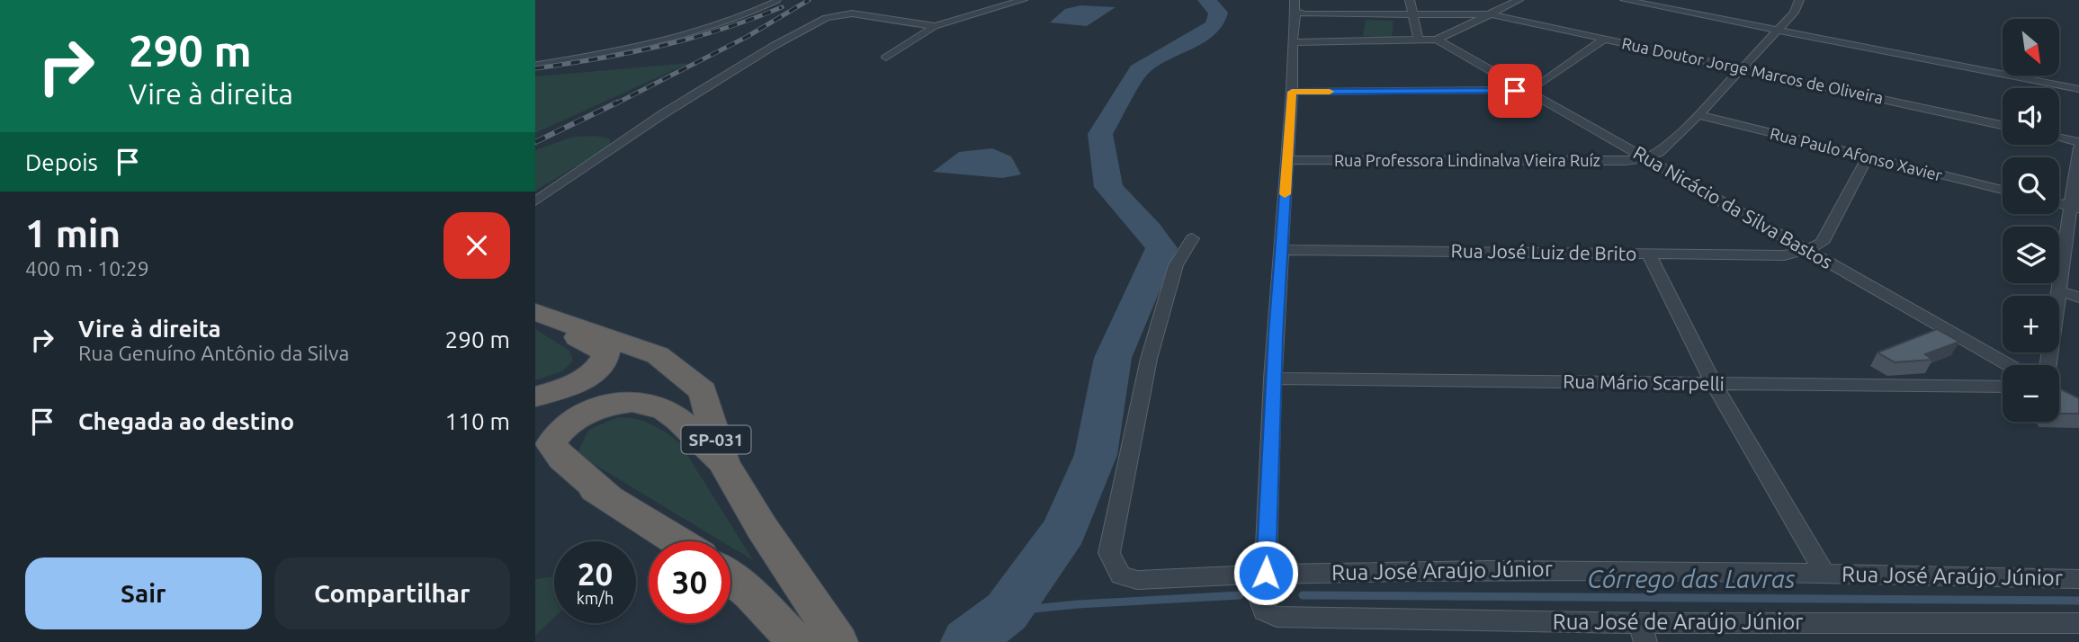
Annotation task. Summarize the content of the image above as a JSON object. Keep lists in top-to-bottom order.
{
  "streets": {
    "highway": ["SP-031"],
    "street": [
      "Rua Doutor Jorge Marcos de Oliveira",
      "Rua Paulo Afonso Xavier",
      "Rua Professora Lindinalva Vieira Ruíz",
      "Rua Nicácio da Silva Bastos",
      "Rua José Luiz de Brito",
      "Rua Mário Scarpelli",
      "Rua José Araújo Júnior",
      "Rua José de Araújo Júnior"
    ]
  },
  "crossings": [
    ["Rua Professora Lindinalva Vieira Ruíz", "Rua Nicácio da Silva Bastos"],
    ["Rua Nicácio da Silva Bastos", "Rua José Luiz de Brito"],
    ["Rua José Araújo Júnior", "Rua José de Araújo Júnior"]
  ],
  "water": ["Córrego das Lavras"],
  "north": "bottom right",
  "page": {
    "turn": ["290 m", "Vire à direita"],
    "map_buttons": ["+", "−"],
    "then": "Depois",
    "heading": ["1 min", "400 m · 10:29"],
    "list": [
      {
        "name": "Vire à direita",
        "note": "Rua Genuíno Antônio da Silva",
        "value": "290 m"
      },
      {
        "name": "Chegada ao destino",
        "value": "110 m"
      }
    ],
    "speed": "20 km/h",
    "limit": "30",
    "buttons": ["Sair", "Compartilhar"]
  }
}
